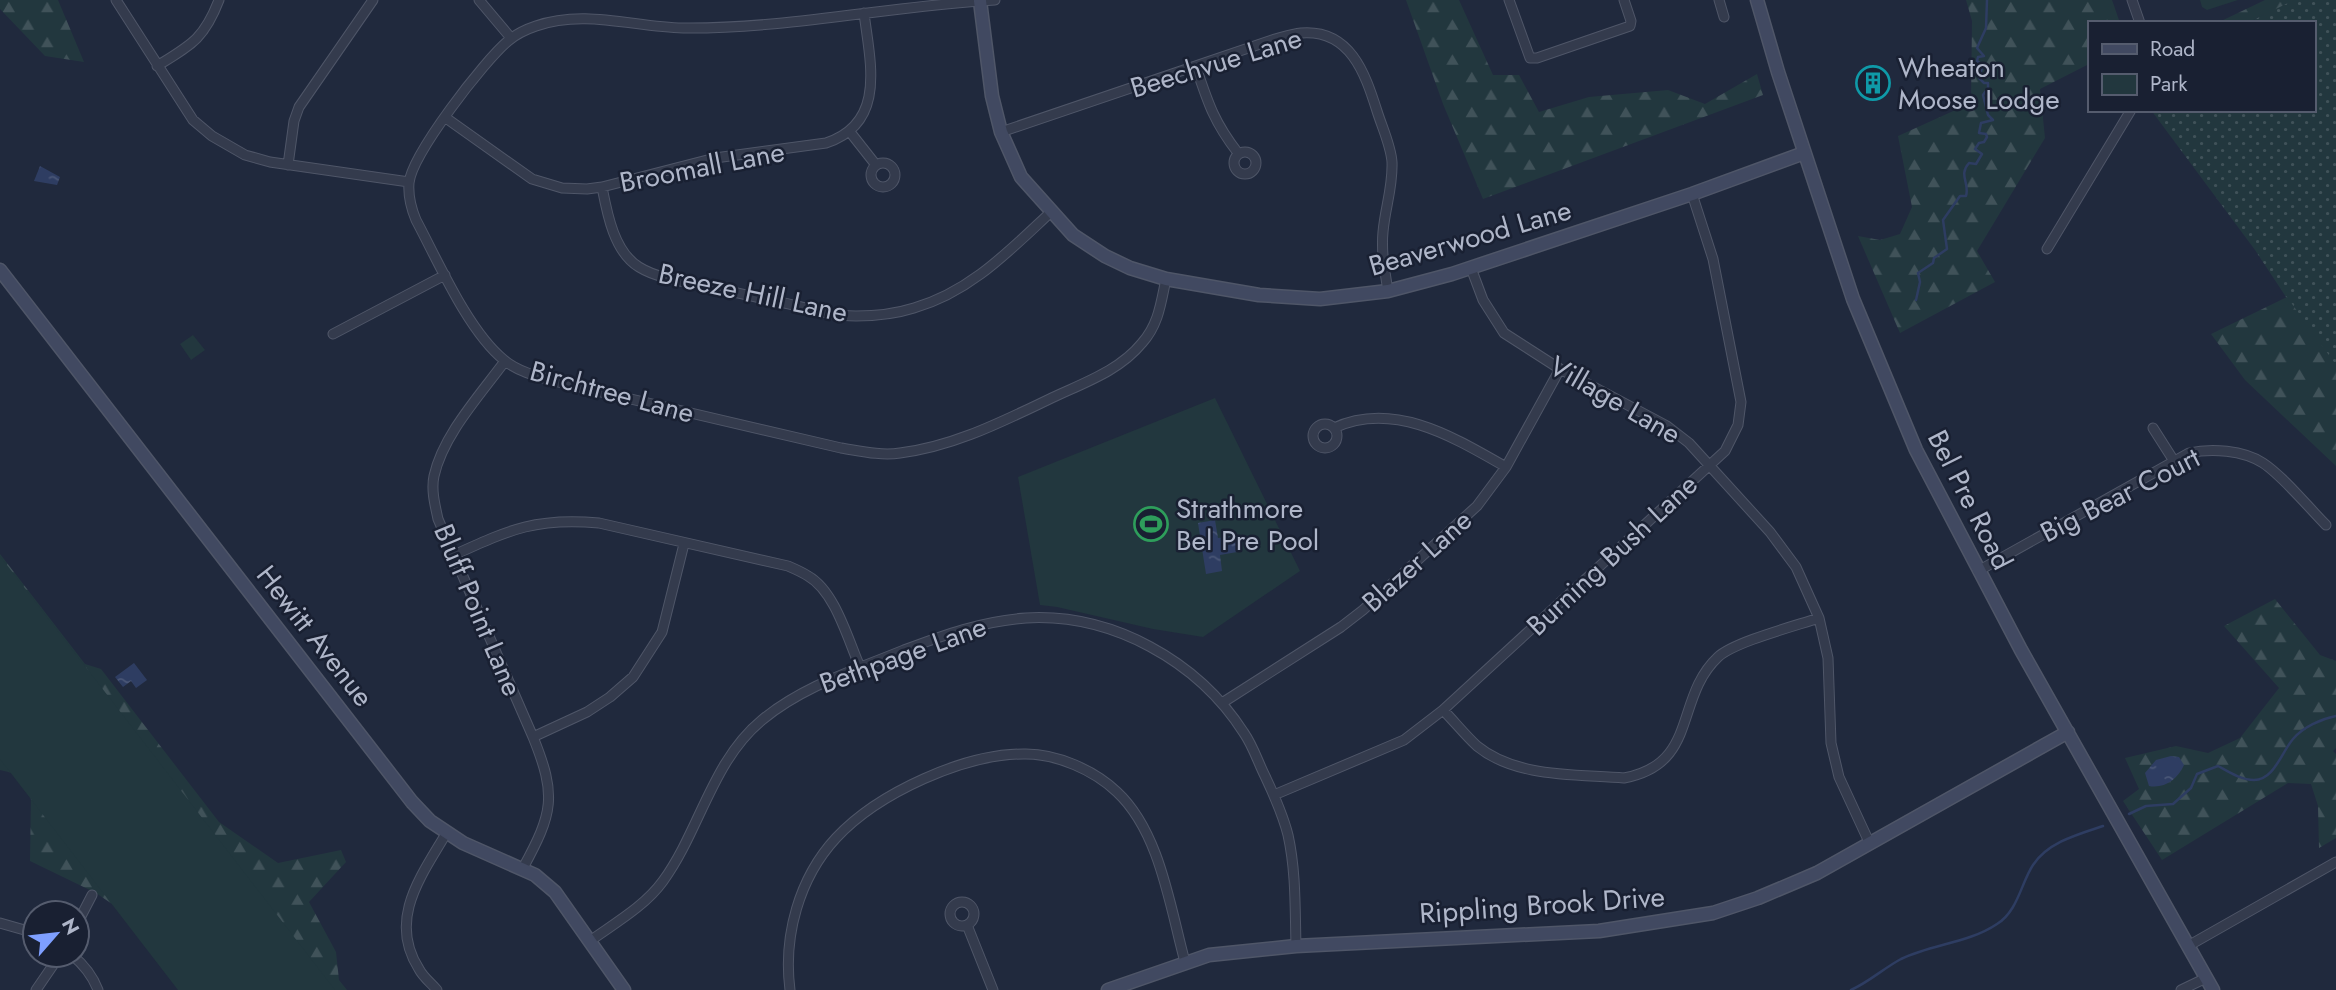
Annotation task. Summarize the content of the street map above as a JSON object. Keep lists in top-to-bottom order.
{
  "streets": {
    "street": [
      "Beechvue Lane",
      "Broomall Lane",
      "Beaverwood Lane",
      "Breeze Hill Lane",
      "Birchtree Lane",
      "Village Lane",
      "Big Bear Court",
      "Bel Pre Road",
      "Burning Bush Lane",
      "Blazer Lane",
      "Bluff Point Lane",
      "Hewitt Avenue",
      "Bethpage Lane",
      "Rippling Brook Drive"
    ]
  },
  "crossings": [
    ["Beechvue Lane", "Beaverwood Lane"],
    ["Broomall Lane", "Breeze Hill Lane"],
    ["Beaverwood Lane", "Breeze Hill Lane"],
    ["Beaverwood Lane", "Birchtree Lane"],
    ["Beaverwood Lane", "Village Lane"],
    ["Beaverwood Lane", "Bel Pre Road"],
    ["Beaverwood Lane", "Burning Bush Lane"],
    ["Birchtree Lane", "Bluff Point Lane"],
    ["Village Lane", "Burning Bush Lane"],
    ["Village Lane", "Blazer Lane"],
    ["Village Lane", "Rippling Brook Drive"],
    ["Big Bear Court", "Bel Pre Road"],
    ["Bel Pre Road", "Rippling Brook Drive"],
    ["Burning Bush Lane", "Bethpage Lane"],
    ["Blazer Lane", "Bethpage Lane"],
    ["Bluff Point Lane", "Hewitt Avenue"],
    ["Hewitt Avenue", "Bethpage Lane"],
    ["Bethpage Lane", "Rippling Brook Drive"]
  ],
  "places": {
    "building": ["Wheaton Moose Lodge"],
    "sports": ["Strathmore Bel Pre Pool"]
  },
  "legend": ["Road", "Park"],
  "north": "top right"
}
